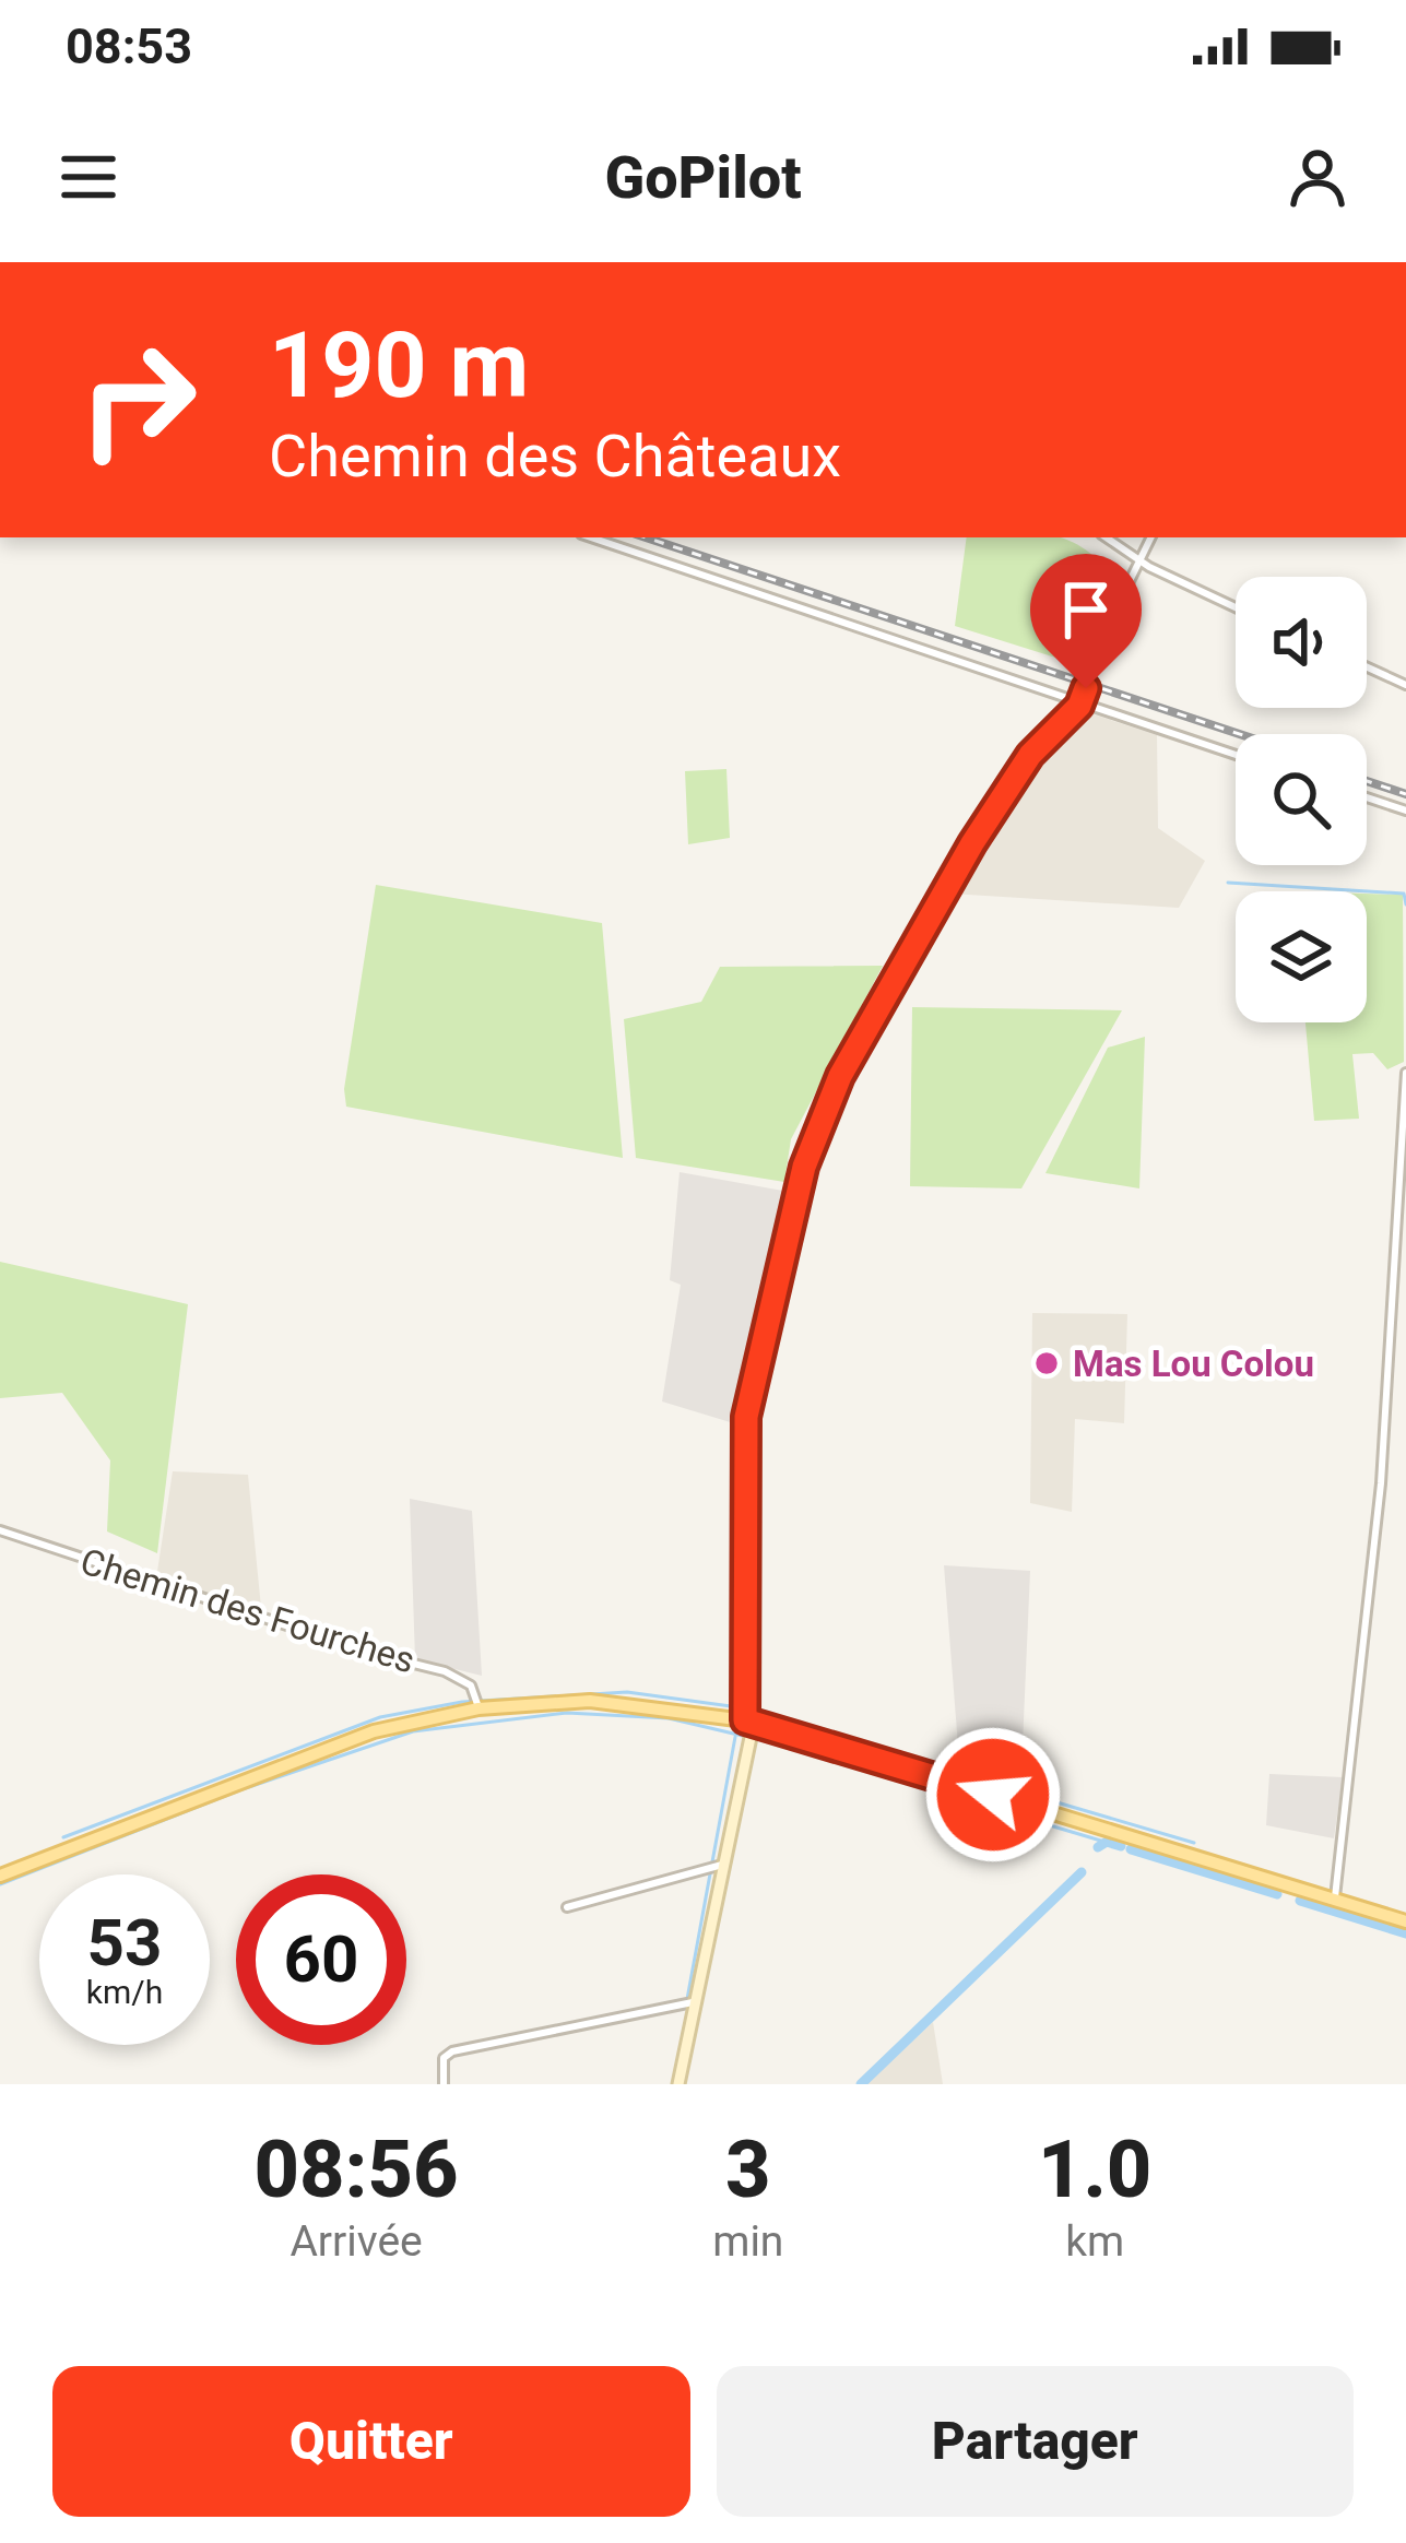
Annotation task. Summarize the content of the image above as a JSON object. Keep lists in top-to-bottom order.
{
  "streets": {
    "street": ["Chemin des Fourches"]
  },
  "places": ["Mas Lou Colou"],
  "page": {
    "status": "08:53",
    "header": "GoPilot",
    "turn": ["190 m", "Chemin des Châteaux"],
    "speed": "53 km/h",
    "limit": "60",
    "eta": [
      "08:56",
      "Arrivée",
      "3",
      "min",
      "1.0",
      "km"
    ],
    "buttons": ["Quitter", "Partager"]
  }
}
